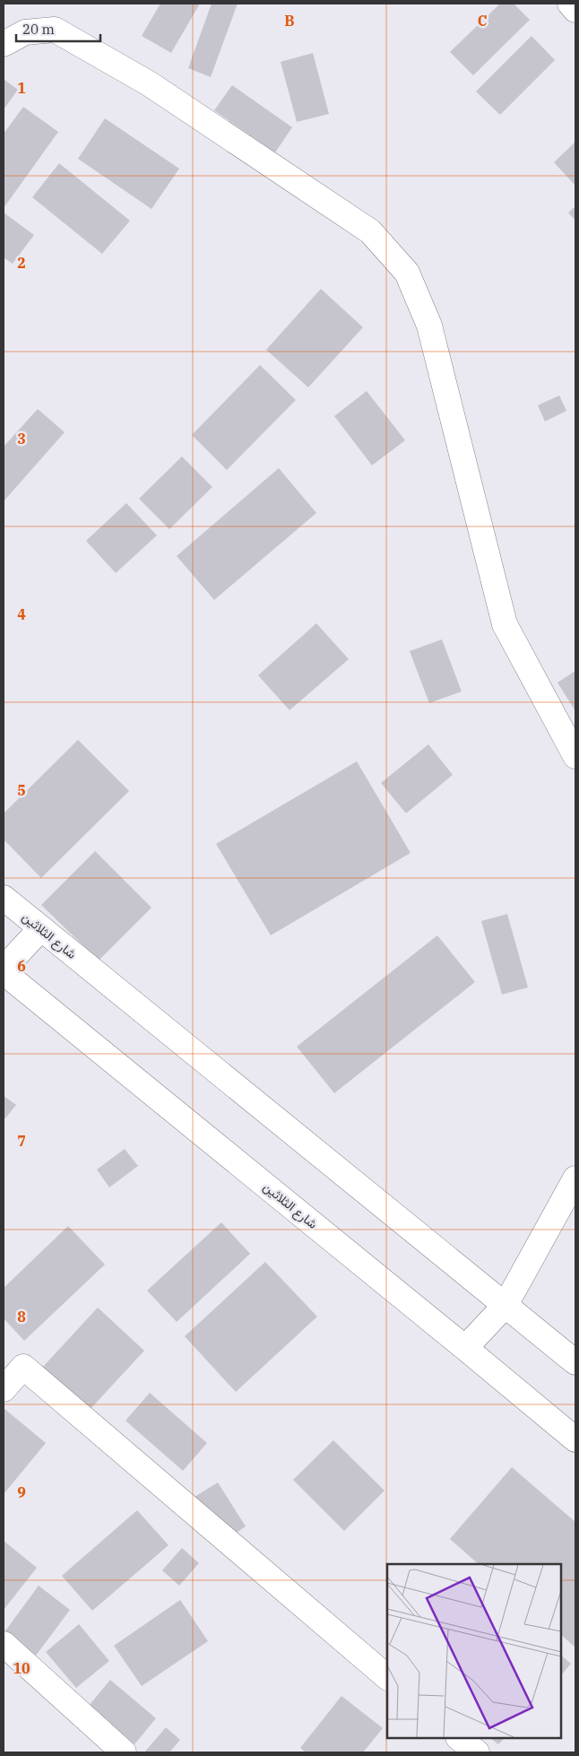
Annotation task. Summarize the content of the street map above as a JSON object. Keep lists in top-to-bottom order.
{
  "streets": {
    "street": ["شارع الثلاثين"]
  },
  "scale_bar": "20 m",
  "grid": {
    "columns": ["B", "C"],
    "rows": [
      "1",
      "2",
      "3",
      "4",
      "5",
      "6",
      "7",
      "8",
      "9",
      "10"
    ]
  }
}
